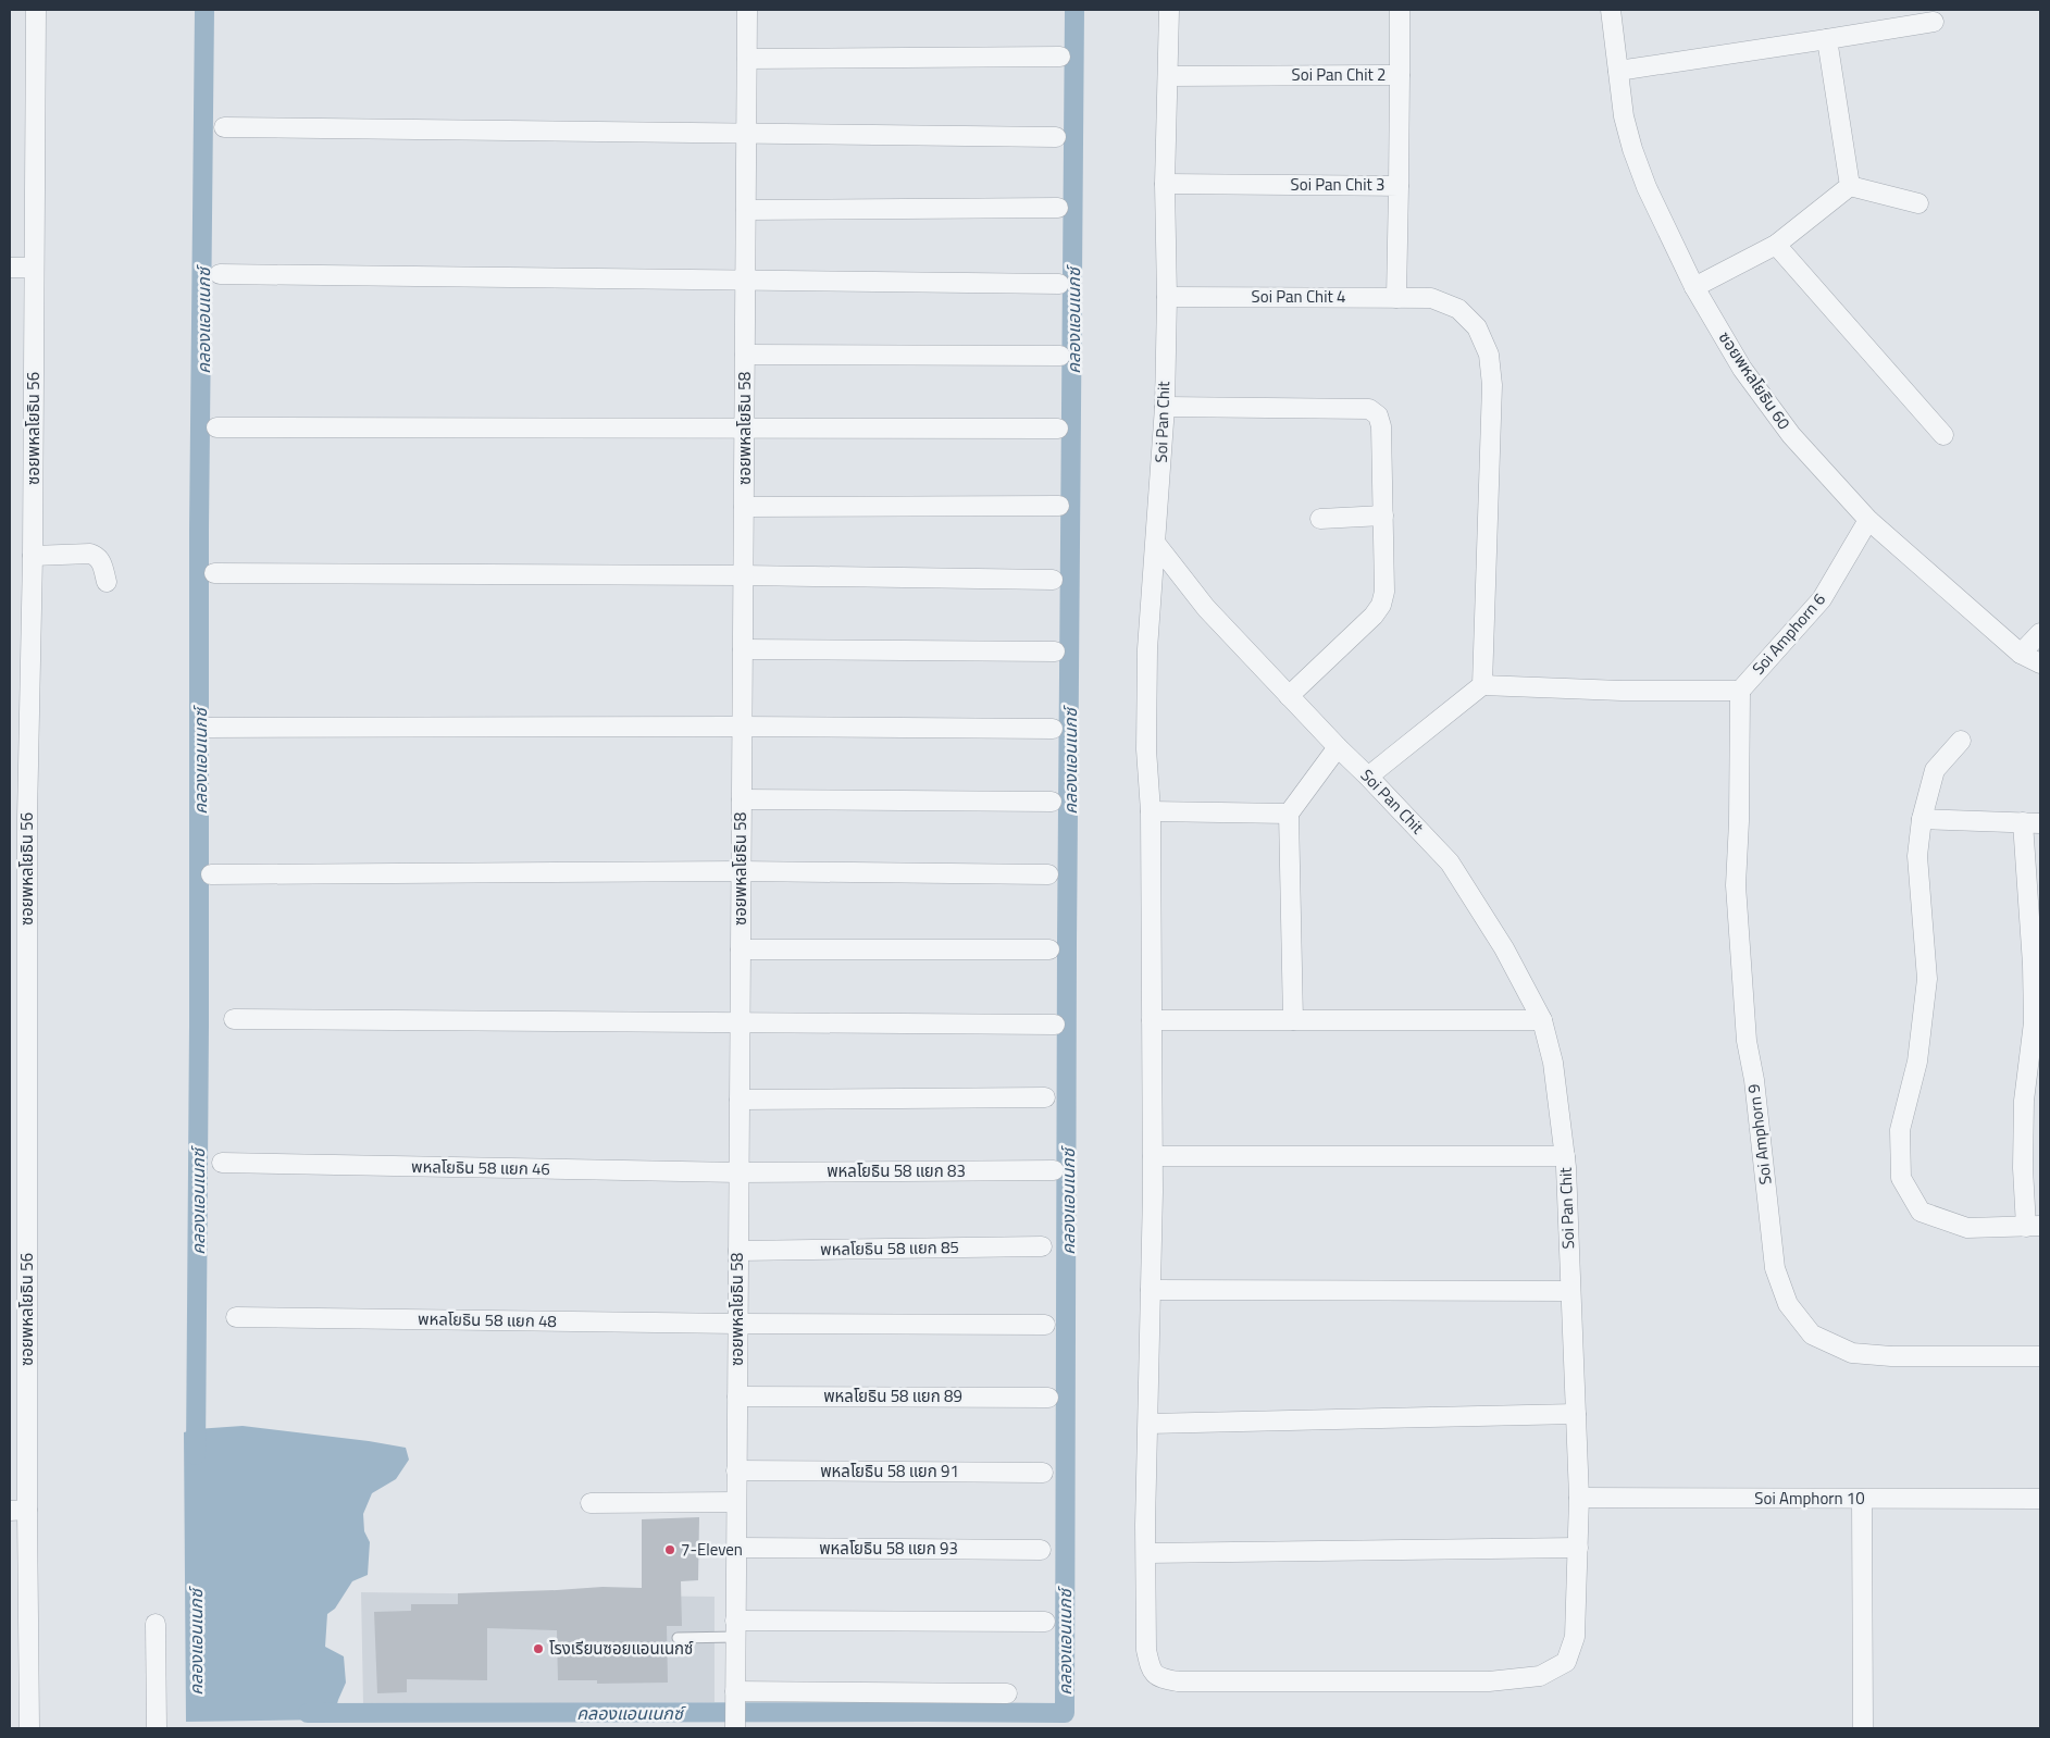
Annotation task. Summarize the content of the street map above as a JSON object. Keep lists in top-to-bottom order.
{
  "streets": {
    "street": [
      "Soi Pan Chit 2",
      "Soi Pan Chit 3",
      "Soi Pan Chit 4",
      "ซอยพหลโยธิน 60",
      "Soi Pan Chit",
      "ซอยพหลโยธิน 56",
      "ซอยพหลโยธิน 58",
      "Soi Amphorn 6",
      "Soi Amphorn 9",
      "พหลโยธิน 58 แยก 46",
      "พหลโยธิน 58 แยก 83",
      "พหลโยธิน 58 แยก 85",
      "พหลโยธิน 58 แยก 48",
      "พหลโยธิน 58 แยก 89",
      "พหลโยธิน 58 แยก 91",
      "Soi Amphorn 10",
      "พหลโยธิน 58 แยก 93"
    ]
  },
  "crossings": [
    ["Soi Pan Chit 2", "Soi Pan Chit 3"],
    ["Soi Pan Chit 2", "Soi Pan Chit"],
    ["Soi Pan Chit 3", "Soi Pan Chit 4"],
    ["Soi Pan Chit 3", "Soi Pan Chit"],
    ["Soi Pan Chit 4", "Soi Pan Chit"],
    ["ซอยพหลโยธิน 60", "Soi Amphorn 6"],
    ["Soi Pan Chit", "Soi Amphorn 10"],
    ["ซอยพหลโยธิน 58", "พหลโยธิน 58 แยก 46"],
    ["ซอยพหลโยธิน 58", "พหลโยธิน 58 แยก 83"],
    ["ซอยพหลโยธิน 58", "พหลโยธิน 58 แยก 85"],
    ["ซอยพหลโยธิน 58", "พหลโยธิน 58 แยก 48"],
    ["ซอยพหลโยธิน 58", "พหลโยธิน 58 แยก 89"],
    ["ซอยพหลโยธิน 58", "พหลโยธิน 58 แยก 91"],
    ["ซอยพหลโยธิน 58", "พหลโยธิน 58 แยก 93"],
    ["Soi Amphorn 6", "Soi Amphorn 9"],
    ["พหลโยธิน 58 แยก 46", "พหลโยธิน 58 แยก 83"]
  ],
  "water": ["คลองแอนเนกซ์"],
  "places": ["7-Eleven", "โรงเรียนซอยแอนเนกซ์"]
}
